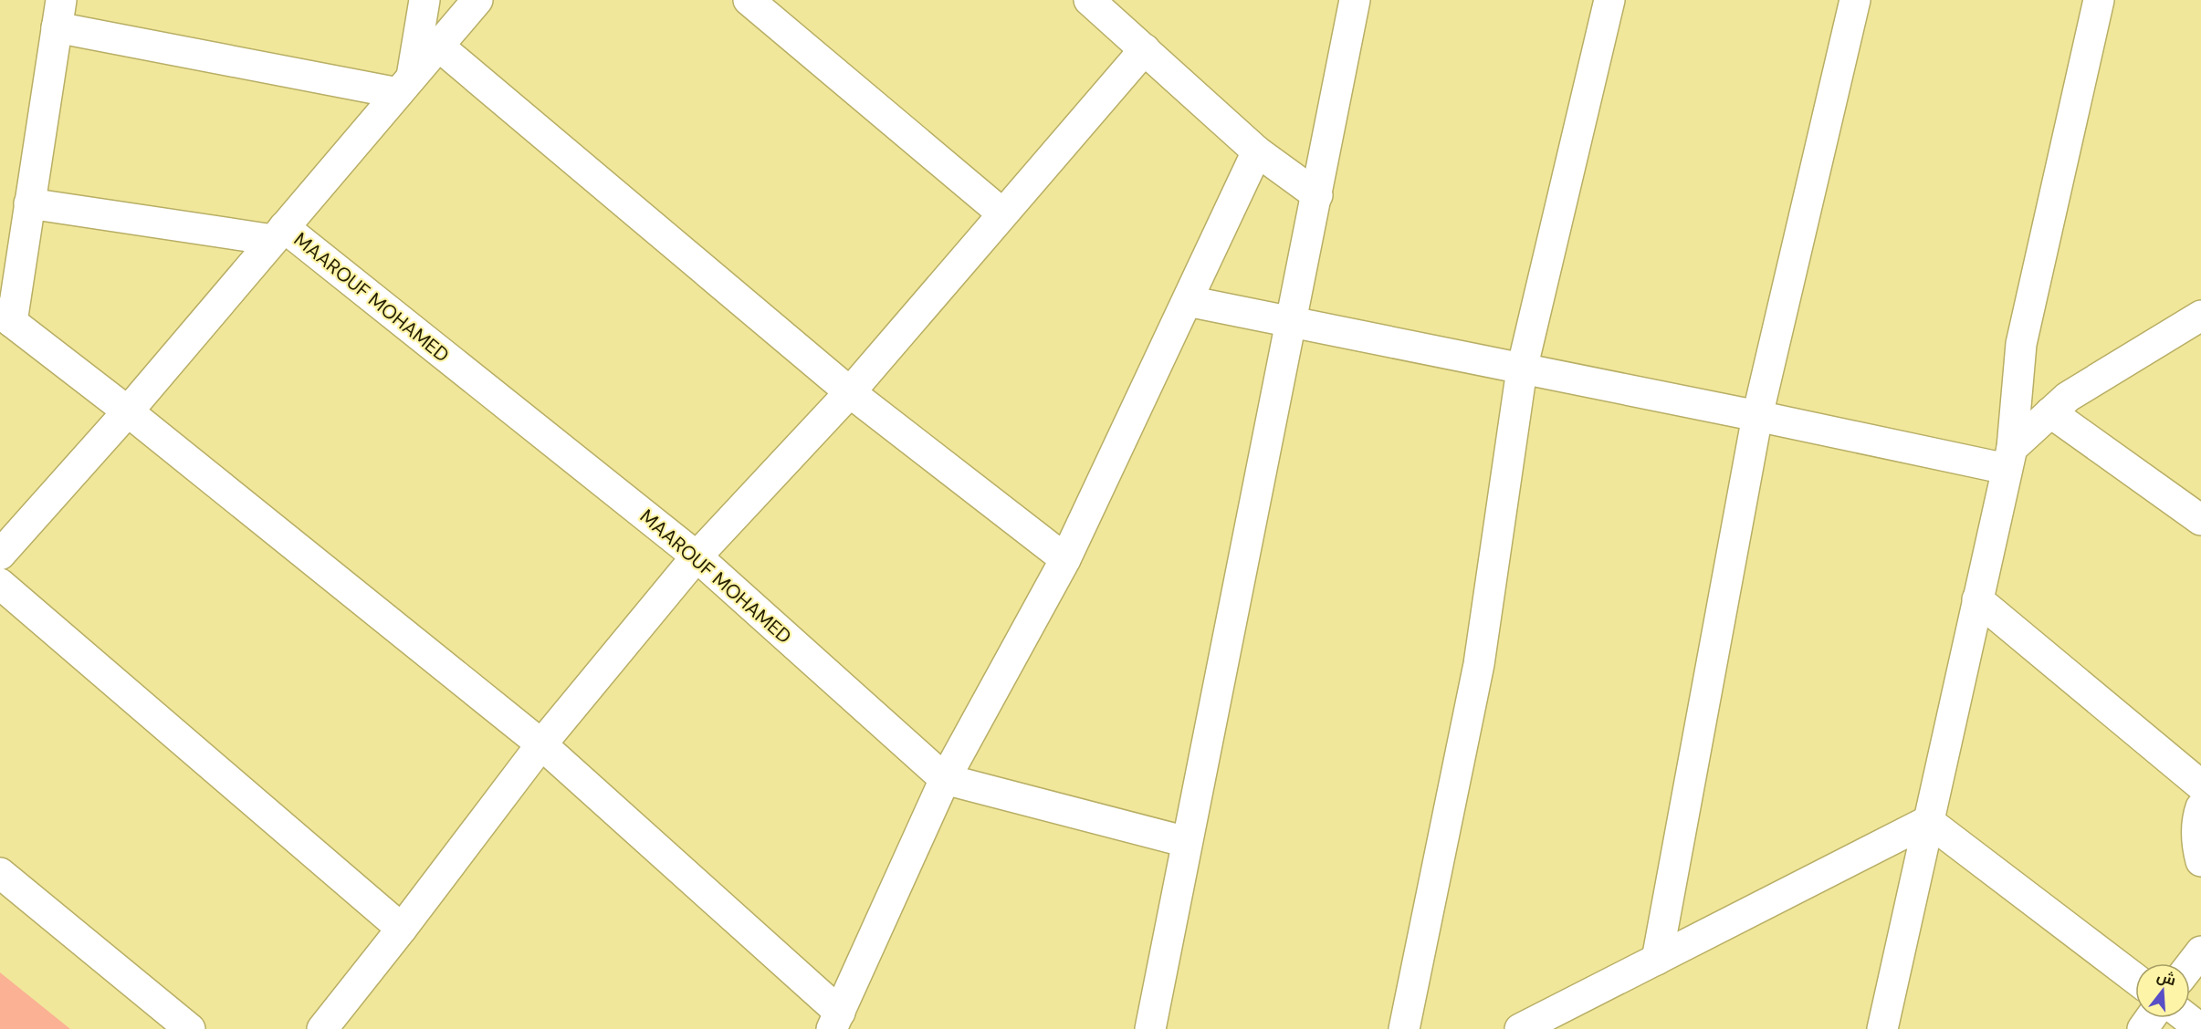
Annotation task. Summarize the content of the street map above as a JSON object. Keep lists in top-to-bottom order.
{
  "streets": {
    "street": ["MAAROUF MOHAMED"]
  },
  "north": "top"
}
